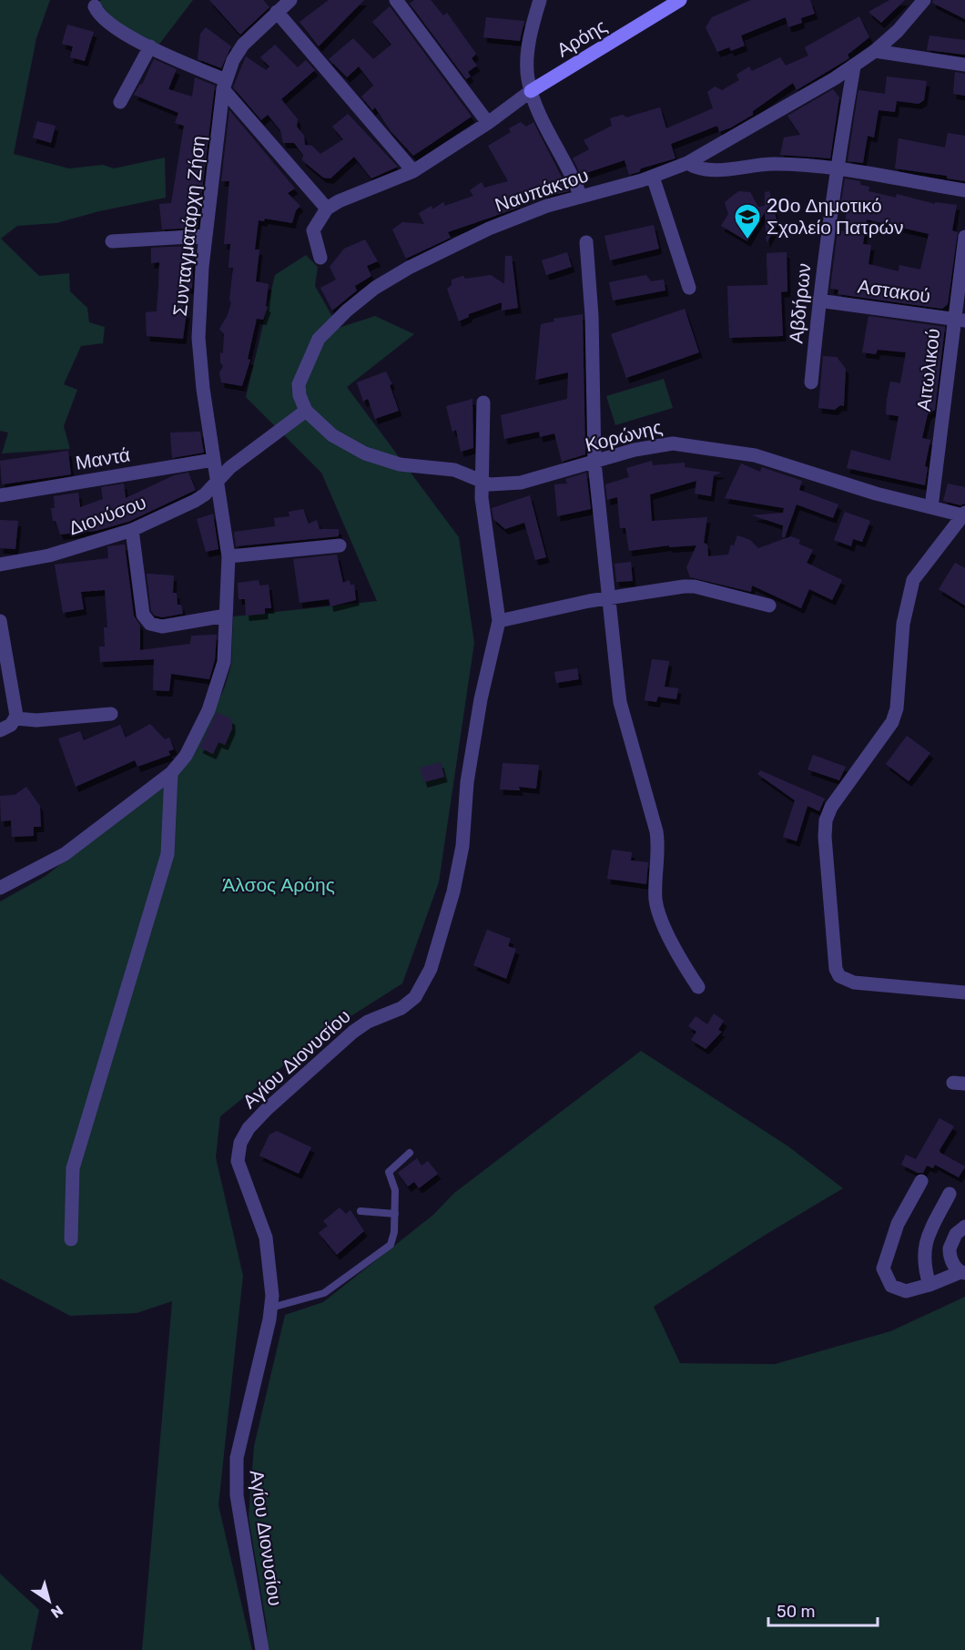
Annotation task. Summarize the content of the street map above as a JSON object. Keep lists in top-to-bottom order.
{
  "streets": {
    "street": [
      "Αρόης",
      "Ναυπάκτου",
      "Συνταγματάρχη Ζήση",
      "Αστακού",
      "Αβδήρων",
      "Αιτωλικού",
      "Κορώνης",
      "Μαντά",
      "Διονύσου",
      "Αγίου Διονυσίου"
    ]
  },
  "crossings": [
    ["Ναυπάκτου", "Αβδήρων"],
    ["Ναυπάκτου", "Κορώνης"],
    ["Συνταγματάρχη Ζήση", "Μαντά"],
    ["Συνταγματάρχη Ζήση", "Διονύσου"],
    ["Αστακού", "Αβδήρων"],
    ["Αστακού", "Αιτωλικού"],
    ["Αιτωλικού", "Κορώνης"]
  ],
  "parks": ["Άλσος Αρόης"],
  "places": {
    "school or university": ["20ο Δημοτικό Σχολείο Πατρών"]
  },
  "scale_bar": "50 m",
  "north": "bottom right"
}
